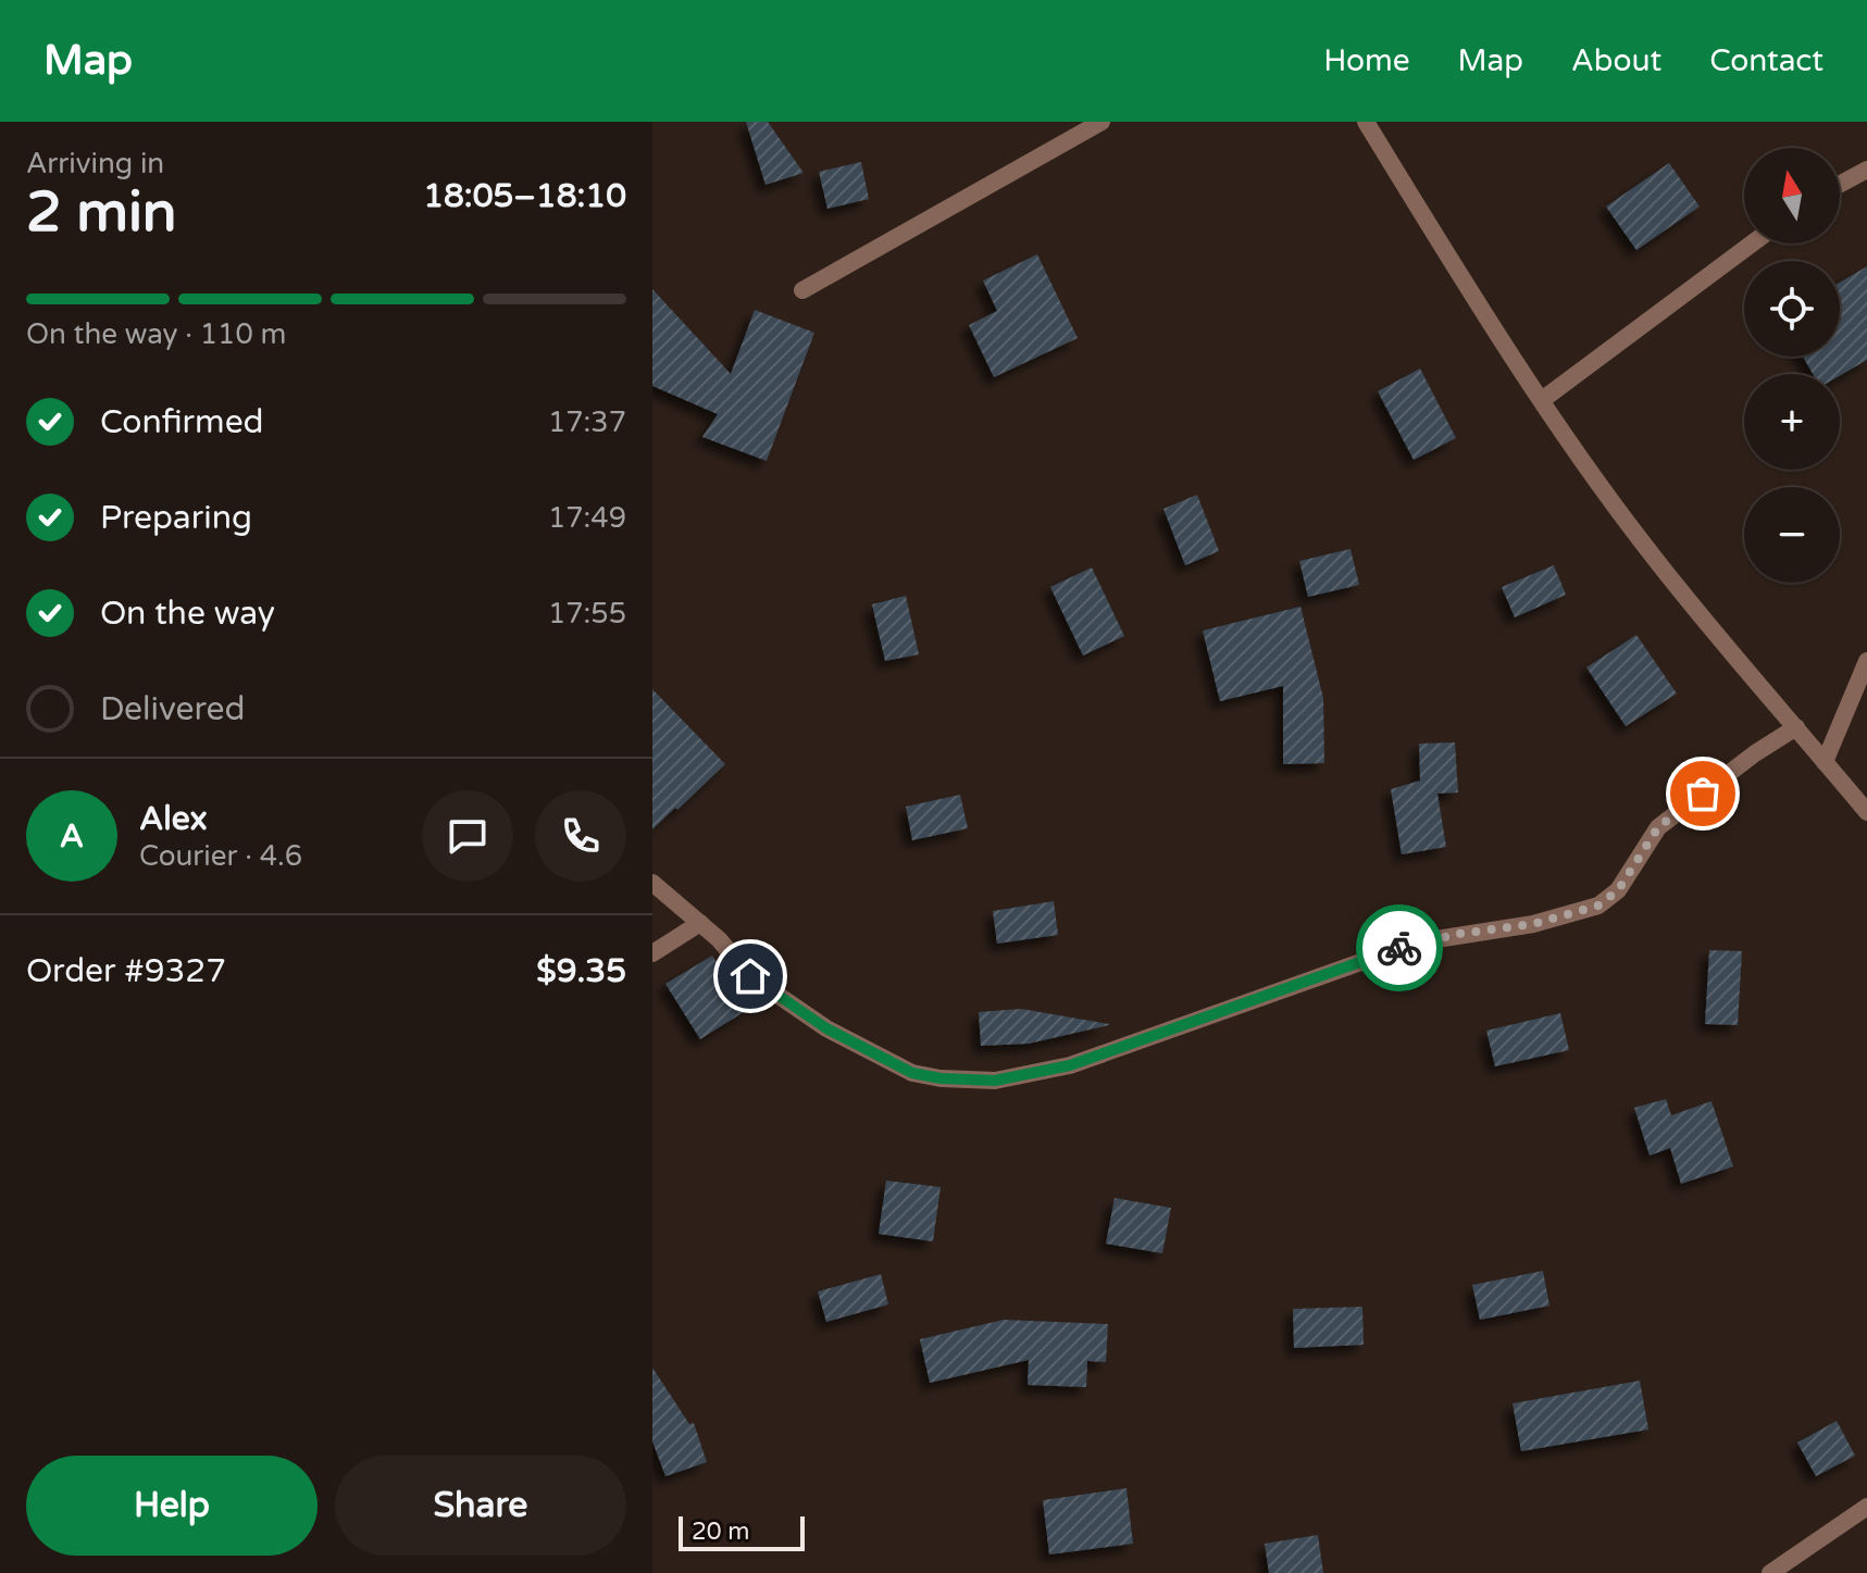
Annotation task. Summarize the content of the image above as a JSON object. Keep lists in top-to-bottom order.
{
  "scale_bar": "20 m",
  "north": "top",
  "page": {
    "header": "Map",
    "nav": [
      "Home",
      "Map",
      "About",
      "Contact"
    ],
    "heading": ["2 min", "Arriving in", "18:05–18:10"],
    "panel": [
      "Alex",
      "Courier · 4.6",
      "Order #9327",
      "$9.35"
    ],
    "map_buttons": ["+", "−"],
    "bar": "On the way · 110 m",
    "list": [
      ["Confirmed", "17:37"],
      ["Preparing", "17:49"],
      ["On the way", "17:55"],
      "Delivered"
    ],
    "round": "A",
    "buttons": ["Help", "Share"],
    "scale": "20 m"
  }
}
